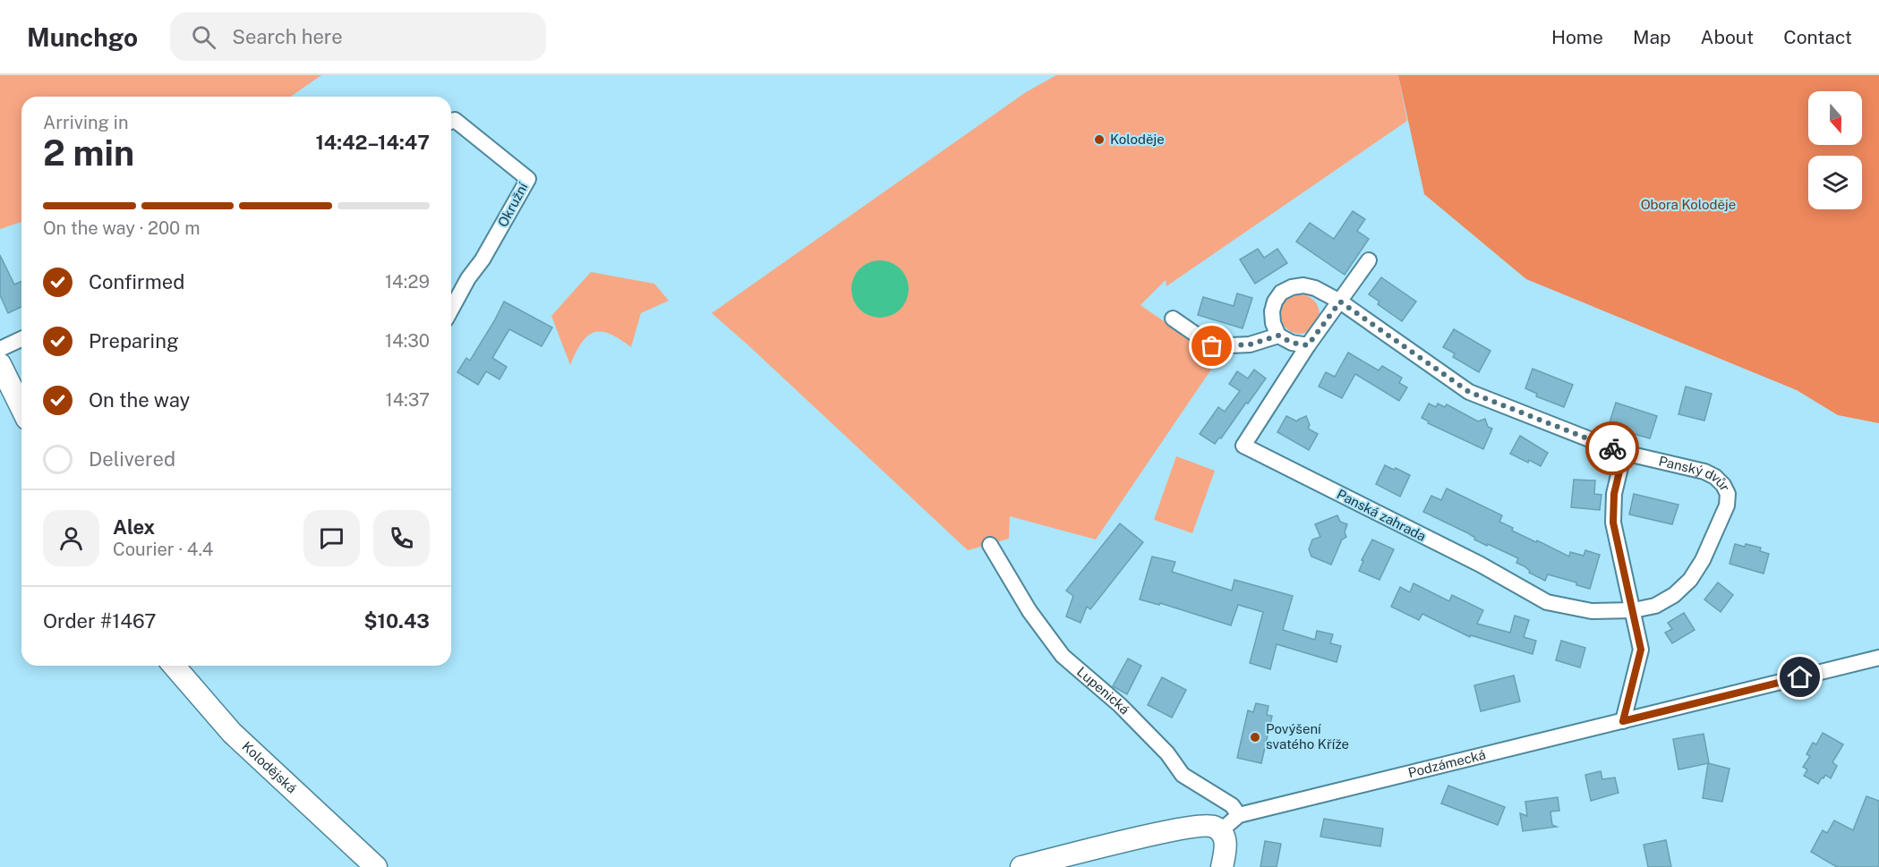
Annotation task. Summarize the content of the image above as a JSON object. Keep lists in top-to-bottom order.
{
  "streets": {
    "street": [
      "Okružní",
      "Panský dvůr",
      "Panská zahrada",
      "Lupenická",
      "Podzámecká",
      "Kolodějská"
    ]
  },
  "crossings": [
    ["Panský dvůr", "Panská zahrada"],
    ["Lupenická", "Podzámecká"]
  ],
  "parks": ["Obora Koloděje"],
  "places": ["Koloděje", "Povýšení svatého Kříže"],
  "north": "bottom",
  "page": {
    "header": "Munchgo",
    "search": "Search here",
    "nav": [
      "Home",
      "Map",
      "About",
      "Contact"
    ],
    "heading": ["2 min", "Arriving in", "14:42–14:47"],
    "panel": [
      "Alex",
      "Courier · 4.4",
      "Order #1467",
      "$10.43"
    ],
    "bar": "On the way · 200 m",
    "list": [
      ["Confirmed", "14:29"],
      ["Preparing", "14:30"],
      ["On the way", "14:37"],
      "Delivered"
    ]
  }
}
